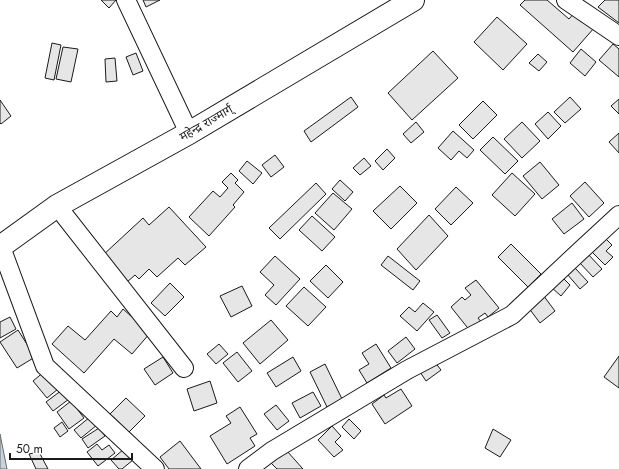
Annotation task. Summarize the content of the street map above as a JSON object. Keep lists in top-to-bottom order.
{
  "streets": {
    "highway": ["महेन्द्र राज्मार्ग्"]
  },
  "scale_bar": "50 m"
}
